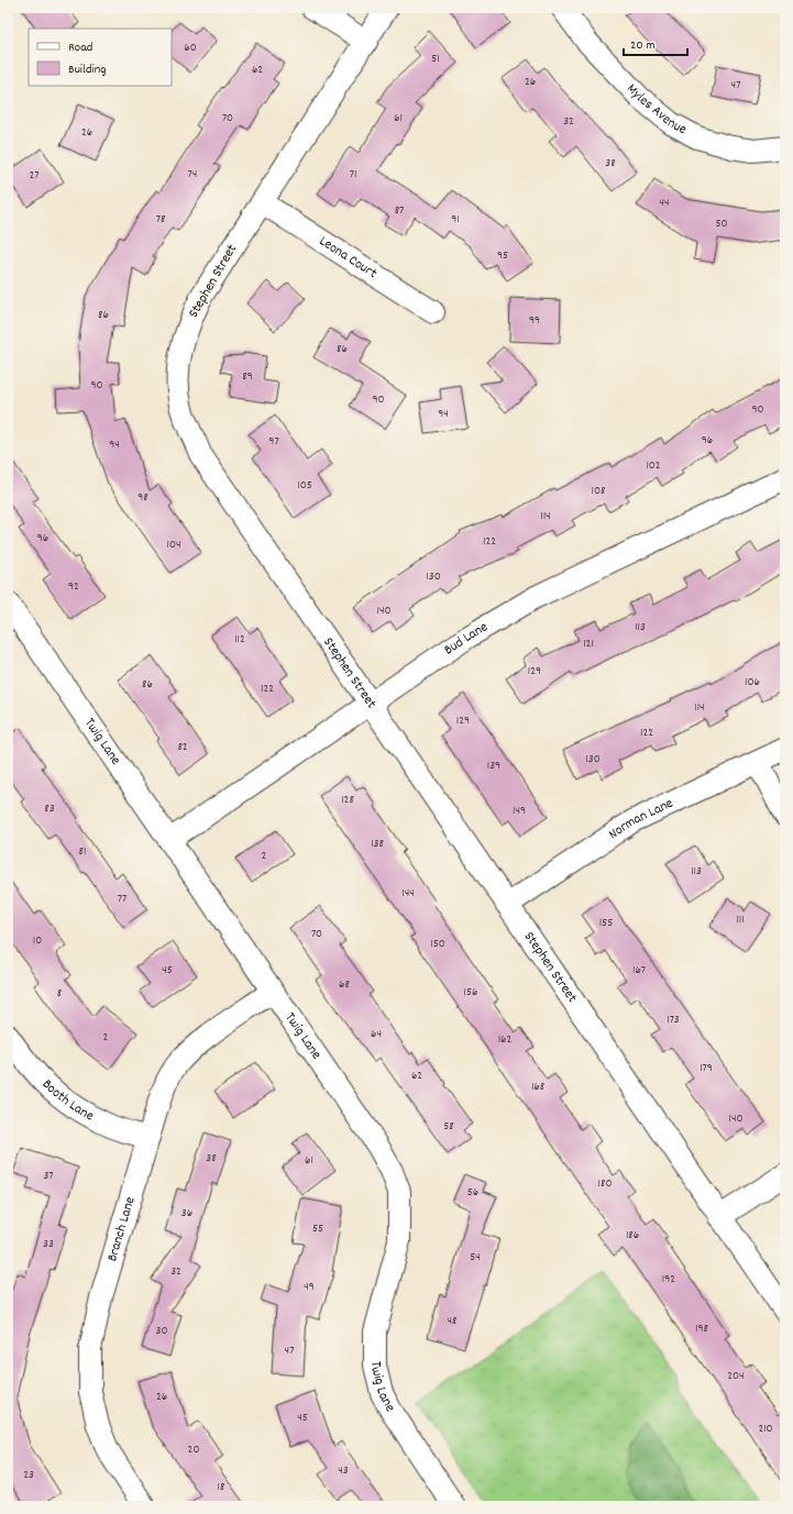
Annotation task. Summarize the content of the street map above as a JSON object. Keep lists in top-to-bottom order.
{
  "streets": {
    "street": [
      "Myles Avenue",
      "Leona Court",
      "Stephen Street",
      "Bud Lane",
      "Twig Lane",
      "Norman Lane",
      "Booth Lane",
      "Branch Lane"
    ]
  },
  "crossings": [
    ["Leona Court", "Stephen Street"],
    ["Stephen Street", "Bud Lane"],
    ["Stephen Street", "Norman Lane"],
    ["Bud Lane", "Twig Lane"],
    ["Twig Lane", "Branch Lane"],
    ["Booth Lane", "Branch Lane"]
  ],
  "house_numbers": [
    "60",
    "51",
    "62",
    "26",
    "47",
    "70",
    "61",
    "32",
    "26",
    "38",
    "74",
    "71",
    "27",
    "44",
    "87",
    "78",
    "91",
    "50",
    "95",
    "86",
    "99",
    "86",
    "89",
    "90",
    "90",
    "90",
    "94",
    "96",
    "97",
    "94",
    "102",
    "105",
    "108",
    "98",
    "114",
    "96",
    "122",
    "104",
    "130",
    "92",
    "140",
    "113",
    "112",
    "121",
    "129",
    "106",
    "86",
    "122",
    "114",
    "129",
    "122",
    "82",
    "130",
    "139",
    "128",
    "83",
    "149",
    "138",
    "81",
    "2",
    "113",
    "144",
    "77",
    "111",
    "155",
    "70",
    "10",
    "150",
    "45",
    "167",
    "68",
    "156",
    "8",
    "173",
    "64",
    "2",
    "162",
    "179",
    "62",
    "168",
    "140",
    "58",
    "38",
    "61",
    "37",
    "180",
    "56",
    "36",
    "55",
    "186",
    "33",
    "54",
    "32",
    "192",
    "49",
    "48",
    "198",
    "30",
    "47",
    "204",
    "26",
    "45",
    "210",
    "20",
    "43",
    "23",
    "18"
  ],
  "legend": ["Road", "Building"],
  "scale_bar": "20 m"
}
